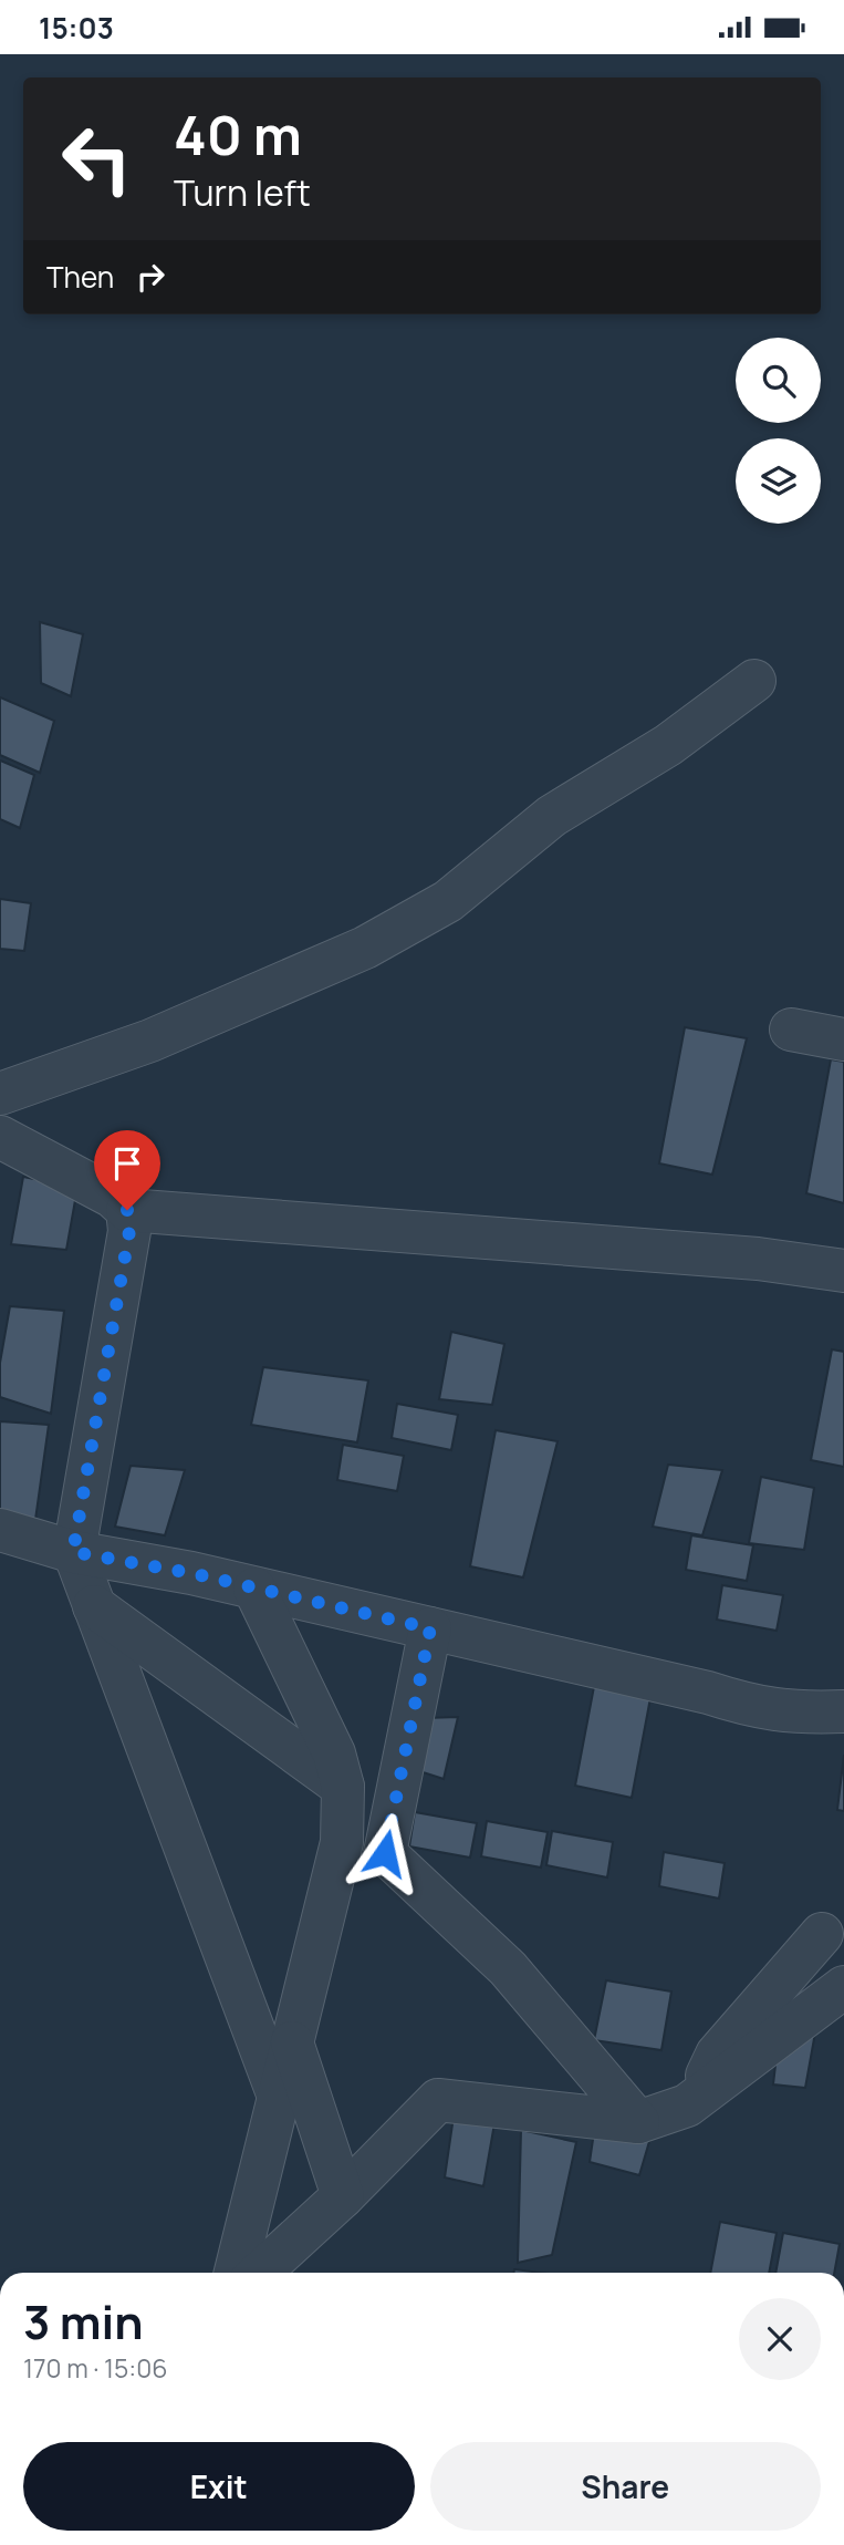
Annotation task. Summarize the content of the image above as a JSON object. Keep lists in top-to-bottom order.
{
  "page": {
    "status": "15:03",
    "turn": ["40 m", "Turn left"],
    "then": "Then",
    "heading": ["3 min", "170 m · 15:06"],
    "buttons": ["Exit", "Share"]
  }
}
